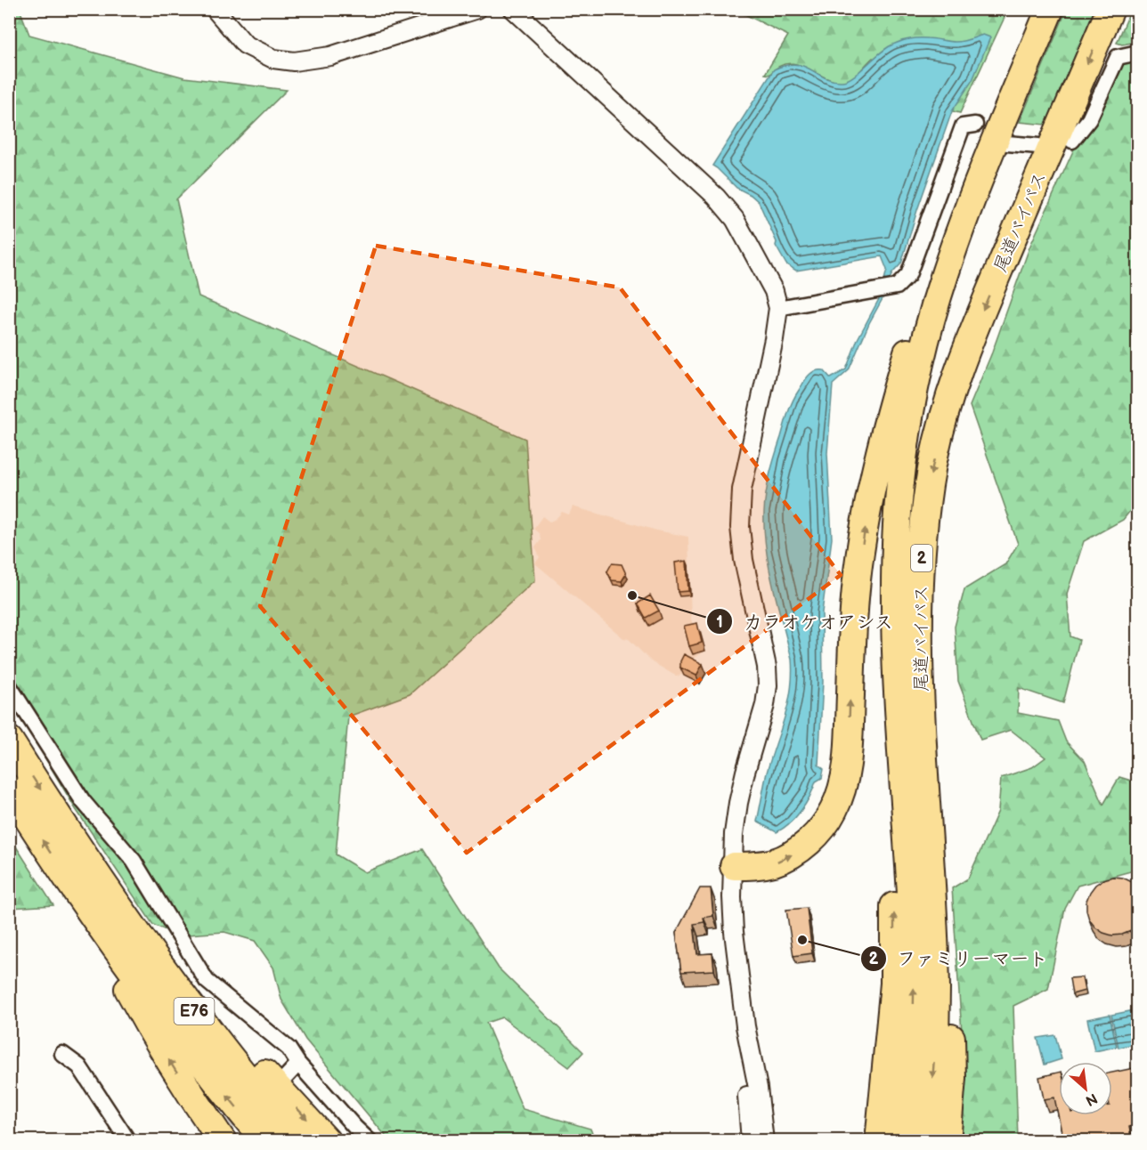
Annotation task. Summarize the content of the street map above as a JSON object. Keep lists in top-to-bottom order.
{
  "streets": {
    "highway": ["尾道バイパス", "2", "E76"]
  },
  "places": ["カラオケオアシス", "ファミリーマート"],
  "north": "bottom right"
}
